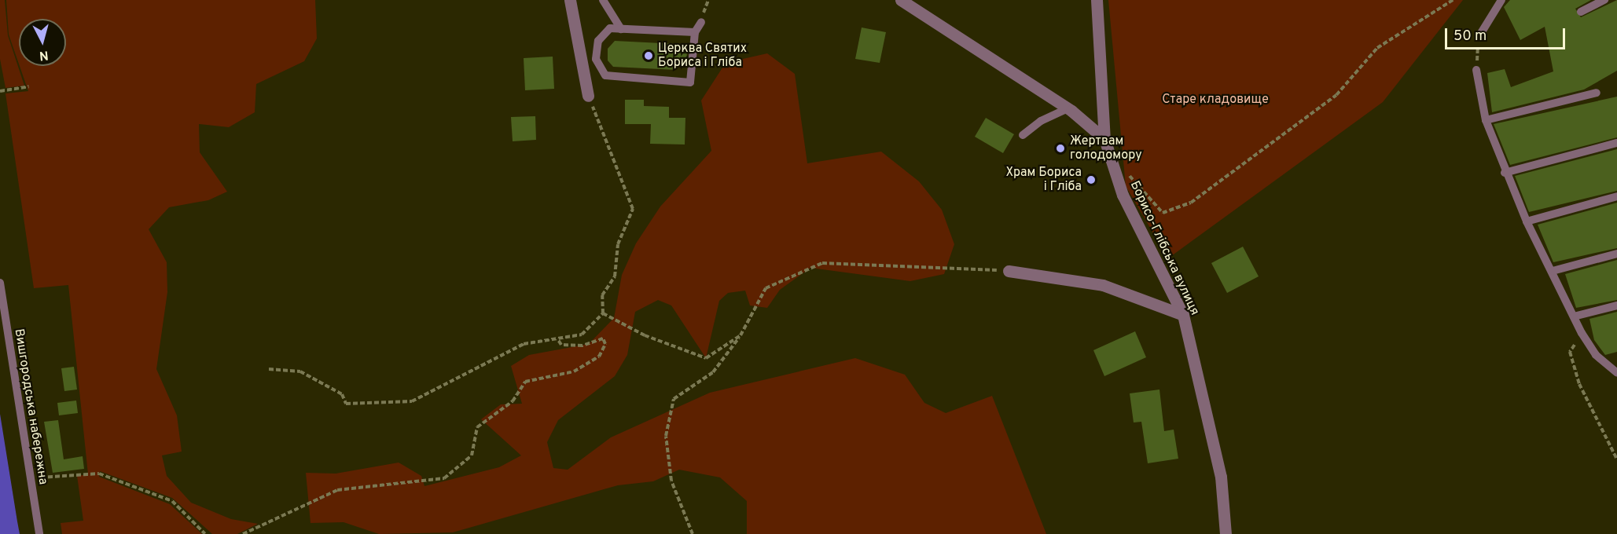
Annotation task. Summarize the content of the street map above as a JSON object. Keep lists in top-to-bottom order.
{
  "streets": {
    "street": ["Борисо-Глібська вулиця"],
    "lane": ["Вишгородська набережна"]
  },
  "parks": ["Старе кладовище"],
  "places": ["Церква Святих Бориса і Гліба", "Жертвам голодомору", "Храм Бориса і Гліба"],
  "scale_bar": "50 m",
  "north": "bottom"
}
